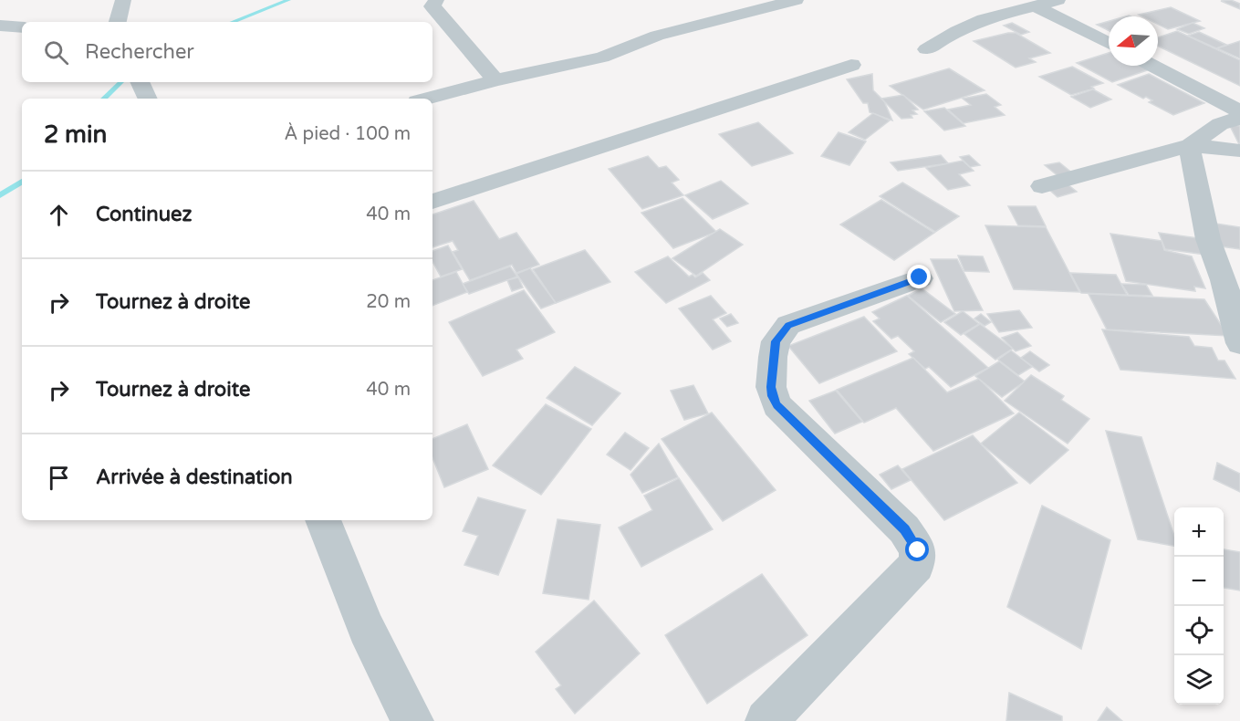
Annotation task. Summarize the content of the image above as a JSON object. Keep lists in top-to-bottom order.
{
  "north": "left",
  "page": {
    "search": "Rechercher",
    "heading": ["2 min", "À pied · 100 m"],
    "list": [
      ["Continuez", "40 m"],
      ["Tournez à droite", "20 m"],
      ["Tournez à droite", "40 m"],
      "Arrivée à destination"
    ],
    "map_buttons": ["+", "−"]
  }
}
